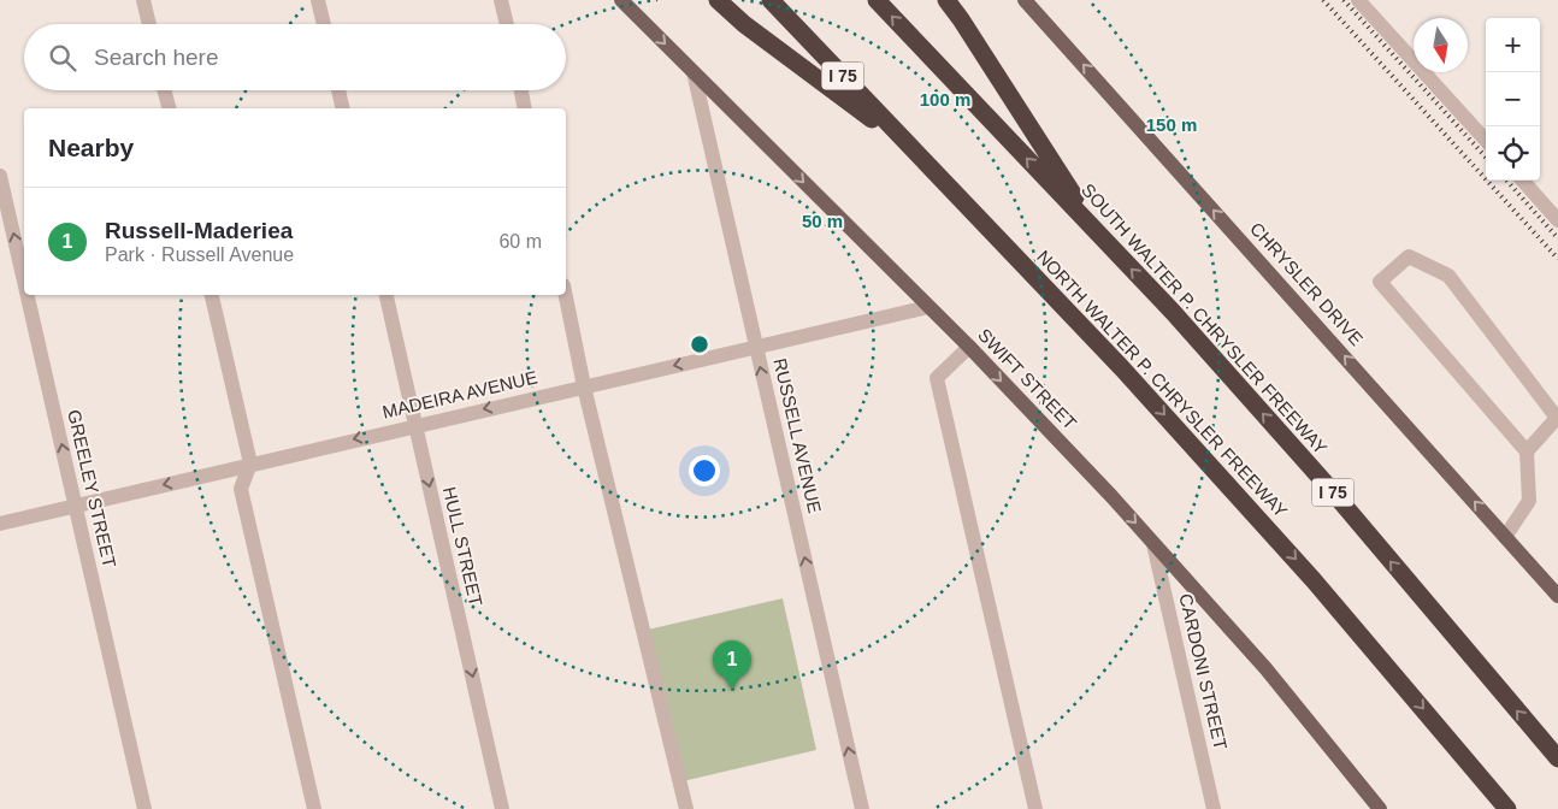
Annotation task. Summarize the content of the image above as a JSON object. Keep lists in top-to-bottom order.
{
  "streets": {
    "highway": ["I 75", "SOUTH WALTER P. CHRYSLER FREEWAY", "NORTH WALTER P. CHRYSLER FREEWAY"],
    "main road": ["CHRYSLER DRIVE", "SWIFT STREET"],
    "street": [
      "MADEIRA AVENUE",
      "RUSSELL AVENUE",
      "GREELEY STREET",
      "HULL STREET",
      "CARDONI STREET"
    ]
  },
  "crossings": [
    ["SWIFT STREET", "MADEIRA AVENUE"],
    ["SWIFT STREET", "RUSSELL AVENUE"],
    ["SWIFT STREET", "CARDONI STREET"],
    ["MADEIRA AVENUE", "RUSSELL AVENUE"],
    ["MADEIRA AVENUE", "GREELEY STREET"],
    ["MADEIRA AVENUE", "HULL STREET"]
  ],
  "one_way": [
    "CHRYSLER DRIVE",
    "SWIFT STREET",
    "NORTH WALTER P. CHRYSLER FREEWAY",
    "MADEIRA AVENUE",
    "RUSSELL AVENUE",
    "GREELEY STREET",
    "HULL STREET"
  ],
  "north": "bottom",
  "page": {
    "map_buttons": ["+", "−"],
    "search": "Search here",
    "heading": "Nearby",
    "list": [
      {
        "mark": "1",
        "name": "Russell-Maderiea",
        "note": "Park · Russell Avenue",
        "value": "60 m"
      }
    ],
    "pins": "1"
  },
  "rings": ["100 m", "150 m", "50 m"]
}
